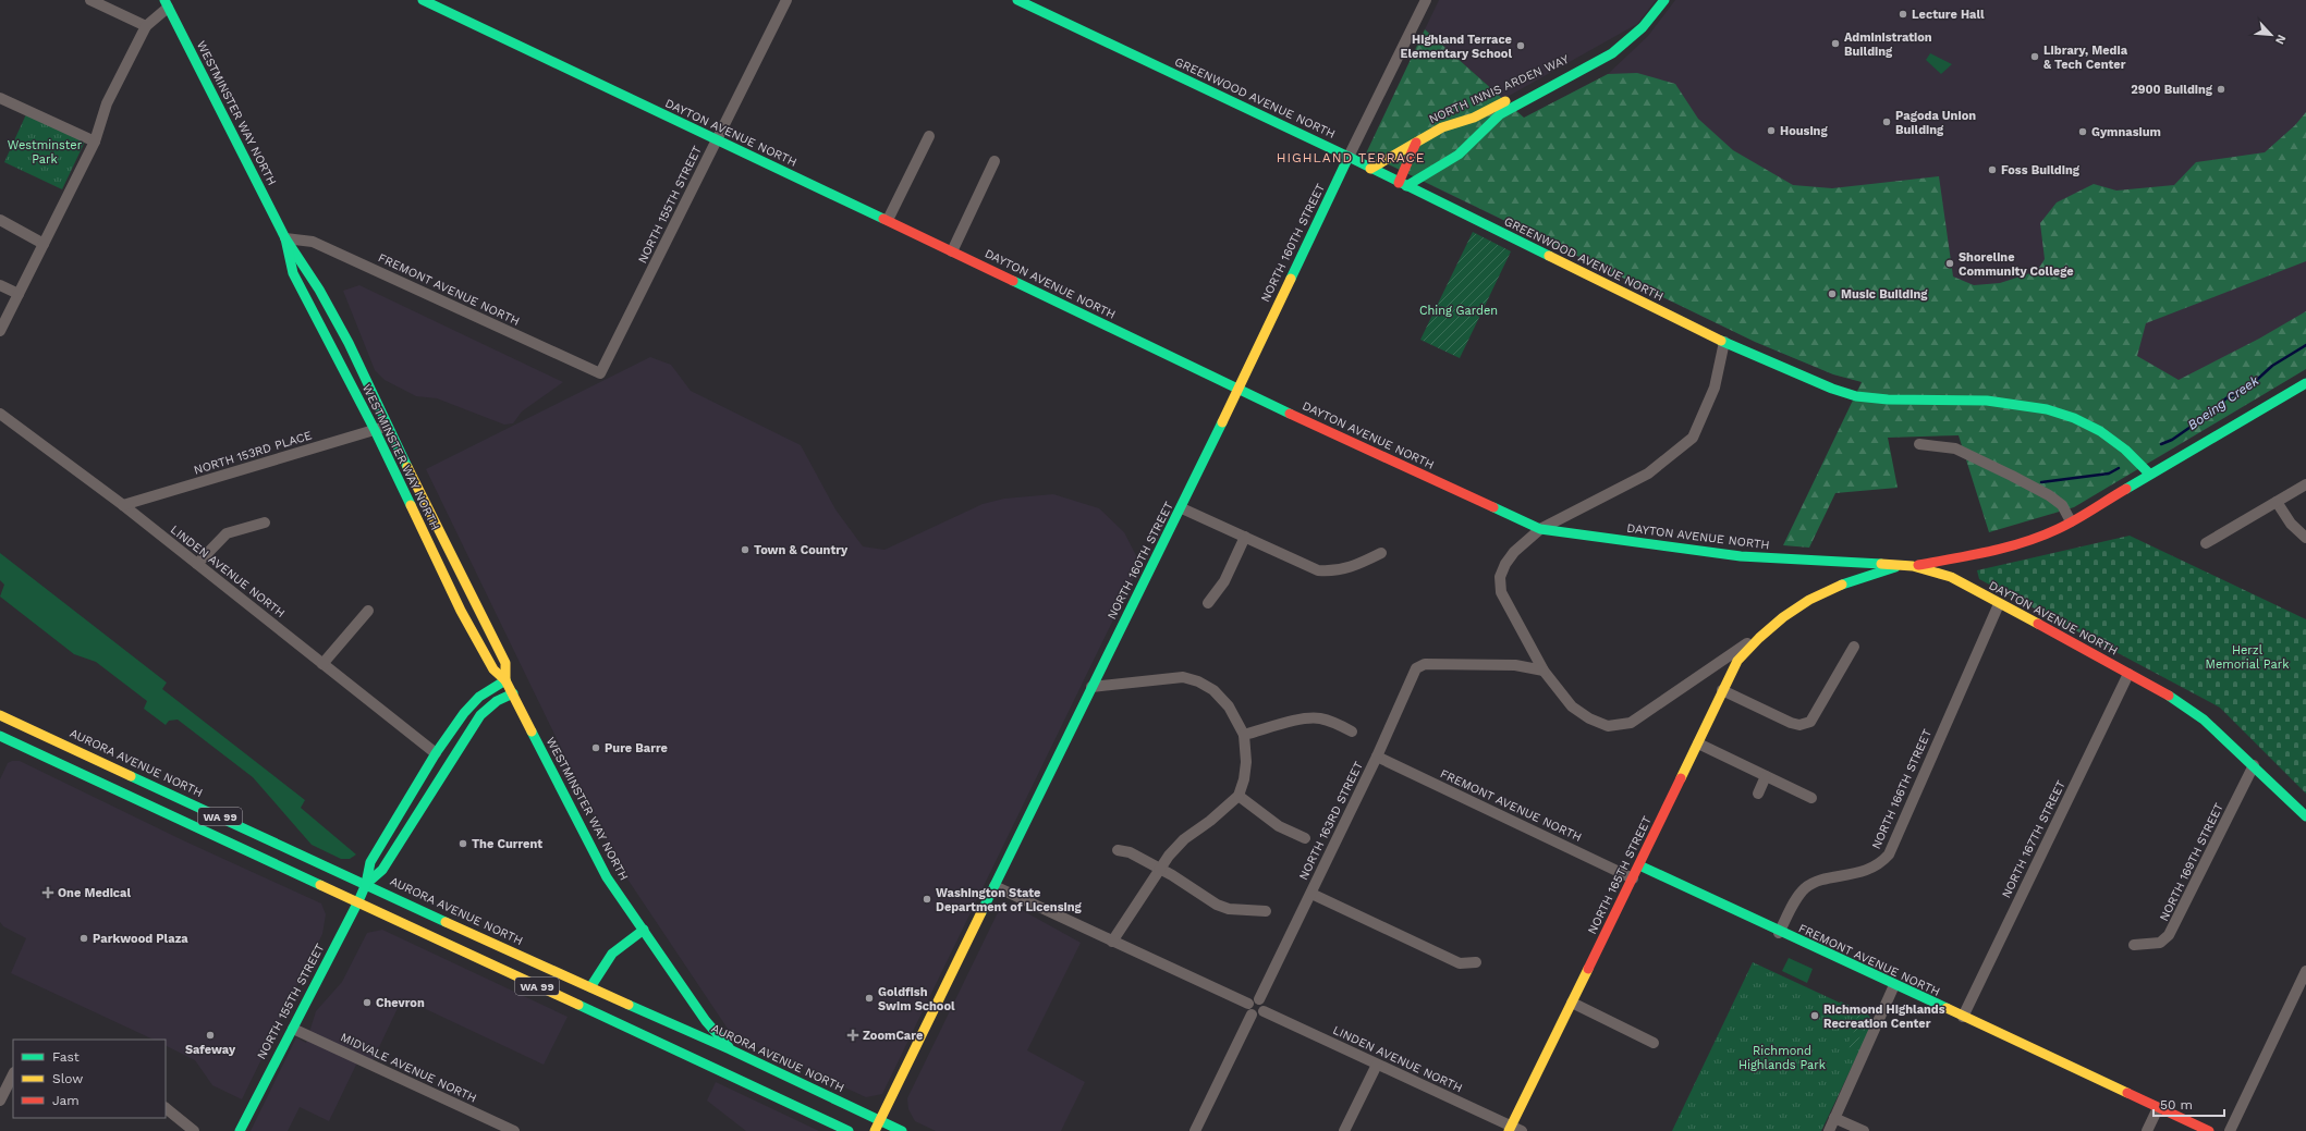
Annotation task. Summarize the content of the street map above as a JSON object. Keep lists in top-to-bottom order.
{
  "streets": {
    "main road": [
      "NORTH INNIS ARDEN WAY",
      "GREENWOOD AVENUE NORTH",
      "WESTMINSTER WAY NORTH",
      "DAYTON AVENUE NORTH",
      "NORTH 155TH STREET",
      "NORTH 160TH STREET",
      "FREMONT AVENUE NORTH",
      "AURORA AVENUE NORTH",
      "WA 99",
      "NORTH 165TH STREET"
    ],
    "street": [
      "NORTH 153RD PLACE",
      "LINDEN AVENUE NORTH",
      "NORTH 166TH STREET",
      "NORTH 163RD STREET",
      "NORTH 167TH STREET",
      "NORTH 169TH STREET",
      "MIDVALE AVENUE NORTH"
    ]
  },
  "crossings": [
    ["NORTH INNIS ARDEN WAY", "GREENWOOD AVENUE NORTH"],
    ["GREENWOOD AVENUE NORTH", "NORTH 160TH STREET"],
    ["WESTMINSTER WAY NORTH", "NORTH 155TH STREET"],
    ["WESTMINSTER WAY NORTH", "FREMONT AVENUE NORTH"],
    ["WESTMINSTER WAY NORTH", "NORTH 153RD PLACE"],
    ["WESTMINSTER WAY NORTH", "AURORA AVENUE NORTH"],
    ["DAYTON AVENUE NORTH", "NORTH 155TH STREET"],
    ["DAYTON AVENUE NORTH", "NORTH 160TH STREET"],
    ["DAYTON AVENUE NORTH", "NORTH 166TH STREET"],
    ["DAYTON AVENUE NORTH", "NORTH 167TH STREET"],
    ["DAYTON AVENUE NORTH", "NORTH 169TH STREET"],
    ["DAYTON AVENUE NORTH", "NORTH 165TH STREET"],
    ["NORTH 155TH STREET", "FREMONT AVENUE NORTH"],
    ["NORTH 155TH STREET", "LINDEN AVENUE NORTH"],
    ["NORTH 155TH STREET", "AURORA AVENUE NORTH"],
    ["NORTH 155TH STREET", "WA 99"],
    ["NORTH 155TH STREET", "MIDVALE AVENUE NORTH"],
    ["NORTH 160TH STREET", "AURORA AVENUE NORTH"],
    ["FREMONT AVENUE NORTH", "NORTH 166TH STREET"],
    ["FREMONT AVENUE NORTH", "NORTH 163RD STREET"],
    ["FREMONT AVENUE NORTH", "NORTH 167TH STREET"],
    ["FREMONT AVENUE NORTH", "NORTH 165TH STREET"],
    ["NORTH 153RD PLACE", "LINDEN AVENUE NORTH"],
    ["LINDEN AVENUE NORTH", "NORTH 163RD STREET"],
    ["LINDEN AVENUE NORTH", "NORTH 165TH STREET"]
  ],
  "districts": ["HIGHLAND TERRACE"],
  "water": ["Boeing Creek"],
  "parks": [
    "Westminster Park",
    "Ching Garden",
    "Herzl Memorial Park",
    "Richmond Highlands Park"
  ],
  "places": {
    "other": [
      "Lecture Hall",
      "Administration Building",
      "Highland Terrace Elementary School",
      "Library, Media & Tech Center",
      "2900 Building",
      "Pagoda Union Building",
      "Housing",
      "Gymnasium",
      "Foss Building",
      "Shoreline Community College",
      "Music Building",
      "Town & Country",
      "Pure Barre",
      "The Current",
      "Washington State Department of Licensing",
      "Parkwood Plaza",
      "Goldfish Swim School",
      "Chevron",
      "Richmond Highlands Recreation Center",
      "Safeway"
    ],
    "health": ["One Medical", "ZoomCare"]
  },
  "legend": ["Fast", "Slow", "Jam"],
  "scale_bar": "50 m",
  "north": "bottom right"
}
